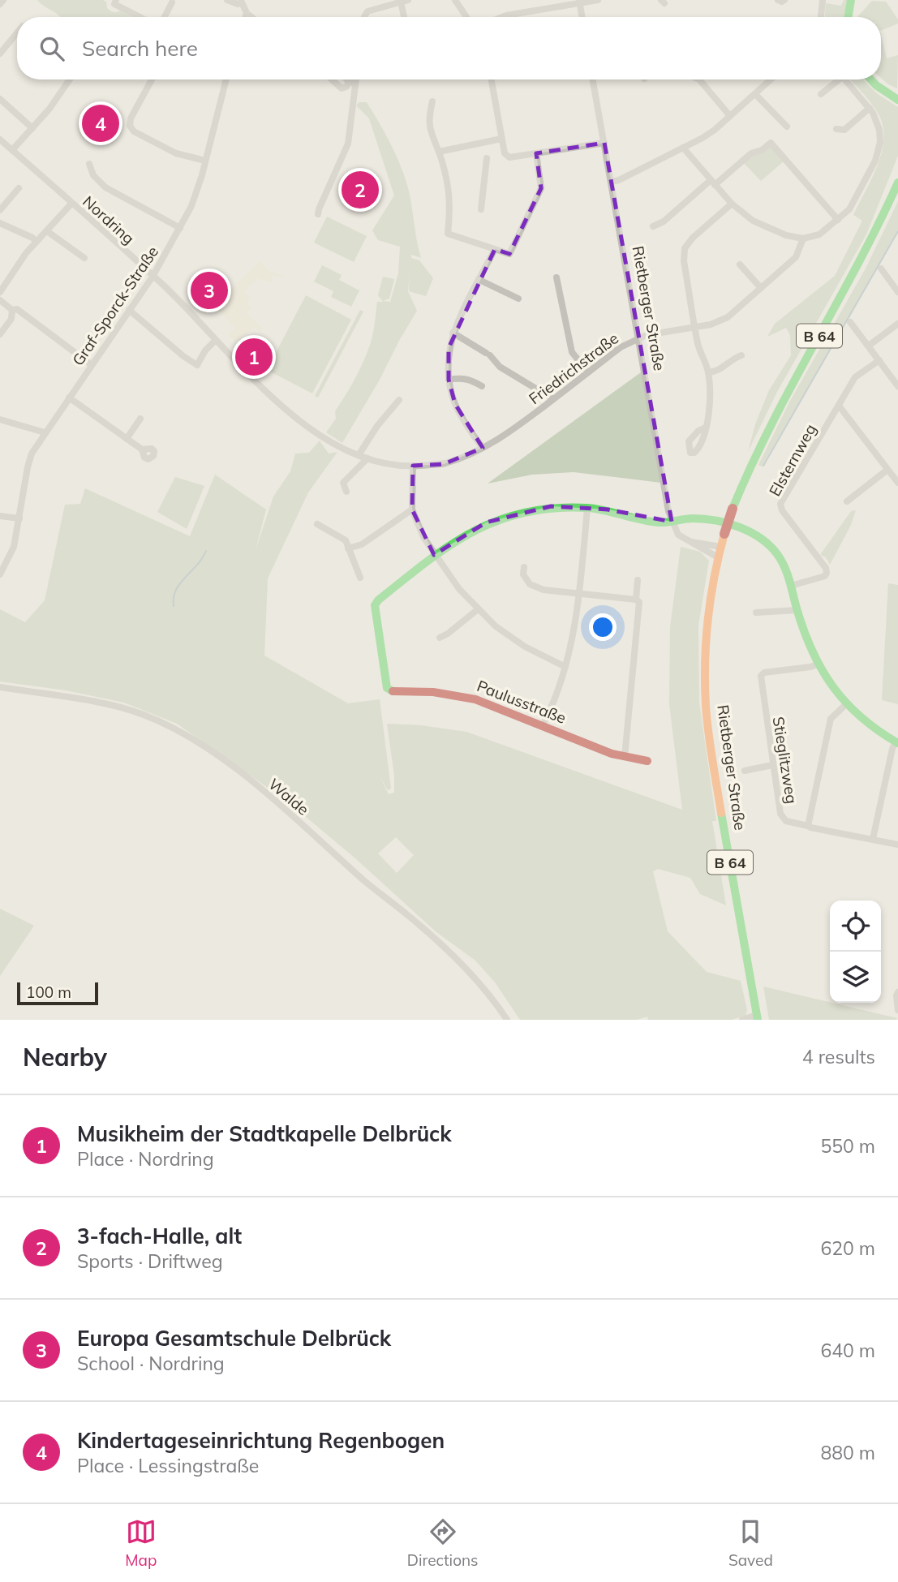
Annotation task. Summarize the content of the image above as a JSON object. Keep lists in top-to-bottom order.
{
  "streets": {
    "street": [
      "Nordring",
      "Graf-Sporck-Straße",
      "Rietberger Straße",
      "B 64",
      "Friedrichstraße",
      "Elsternweg",
      "Paulusstraße",
      "Stieglitzweg",
      "Walde"
    ]
  },
  "crossings": [
    ["Nordring", "Graf-Sporck-Straße"],
    ["Rietberger Straße", "Friedrichstraße"]
  ],
  "scale_bar": "100 m",
  "page": {
    "search": "Search here",
    "pins": [
      "4",
      "2",
      "3",
      "1"
    ],
    "scale": "100 m",
    "heading": ["Nearby", "4 results"],
    "list": [
      {
        "mark": "1",
        "name": "Musikheim der Stadtkapelle Delbrück",
        "note": "Place · Nordring",
        "value": "550 m"
      },
      {
        "mark": "2",
        "name": "3-fach-Halle, alt",
        "note": "Sports · Driftweg",
        "value": "620 m"
      },
      {
        "mark": "3",
        "name": "Europa Gesamtschule Delbrück",
        "note": "School · Nordring",
        "value": "640 m"
      },
      {
        "mark": "4",
        "name": "Kindertageseinrichtung Regenbogen",
        "note": "Place · Lessingstraße",
        "value": "880 m"
      }
    ],
    "nav": ["Map", "Directions", "Saved"]
  }
}
